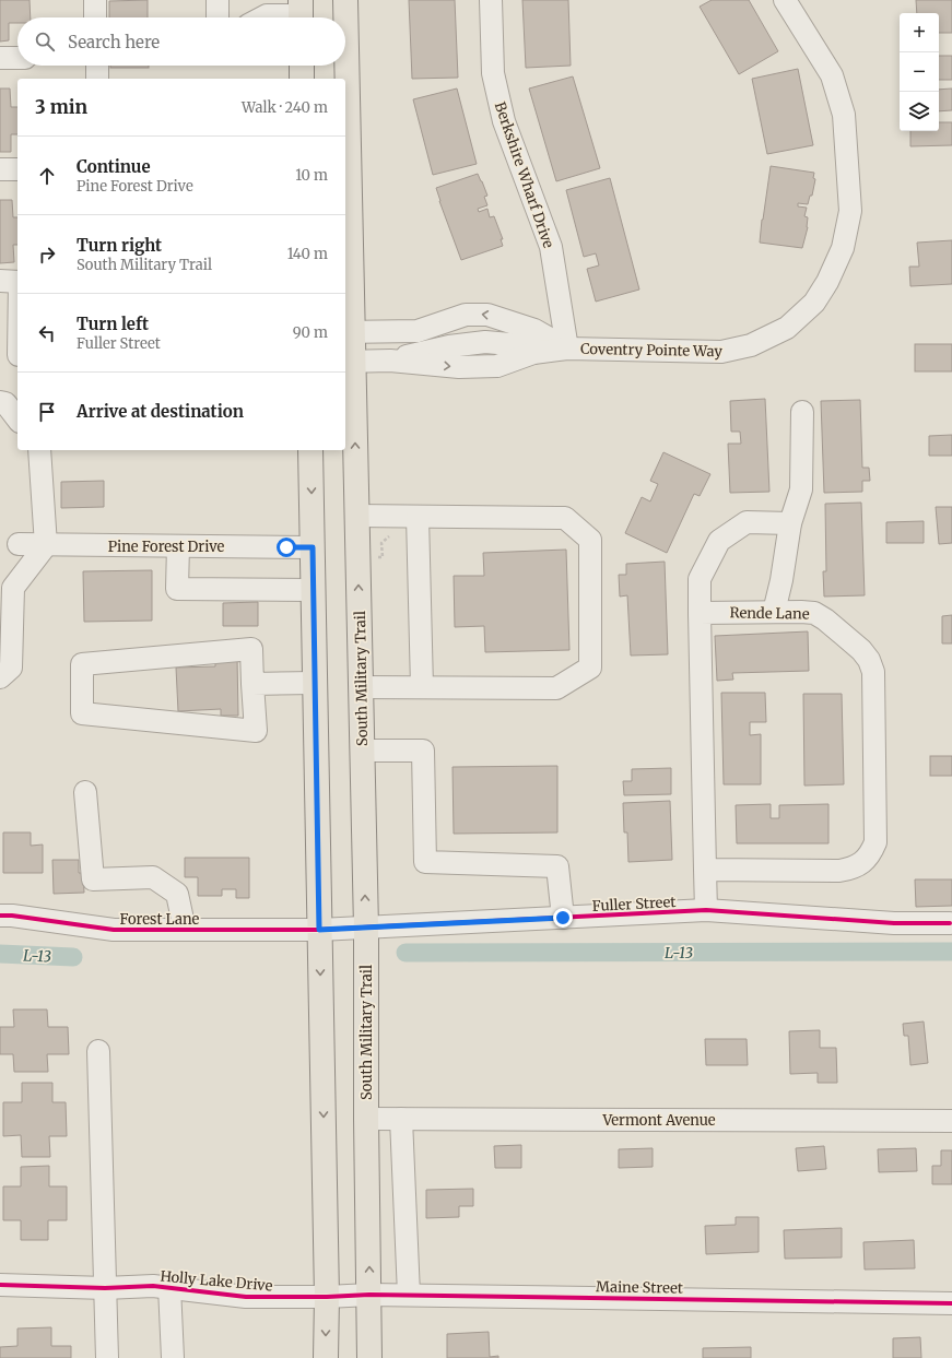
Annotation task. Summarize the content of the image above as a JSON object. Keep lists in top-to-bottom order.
{
  "streets": {
    "main road": ["South Military Trail"],
    "street": [
      "Berkshire Wharf Drive",
      "Coventry Pointe Way",
      "Pine Forest Drive",
      "Rende Lane",
      "Fuller Street",
      "Forest Lane",
      "Vermont Avenue",
      "Holly Lake Drive",
      "Maine Street"
    ]
  },
  "crossings": [
    ["Berkshire Wharf Drive", "Coventry Pointe Way"],
    ["Coventry Pointe Way", "South Military Trail"],
    ["South Military Trail", "Fuller Street"],
    ["South Military Trail", "Vermont Avenue"],
    ["South Military Trail", "Maine Street"],
    ["Fuller Street", "Forest Lane"],
    ["Holly Lake Drive", "Maine Street"]
  ],
  "water": ["L-13"],
  "page": {
    "map_buttons": ["+", "−"],
    "search": "Search here",
    "heading": ["3 min", "Walk · 240 m"],
    "list": [
      ["Continue", "Pine Forest Drive", "10 m"],
      ["Turn right", "South Military Trail", "140 m"],
      ["Turn left", "Fuller Street", "90 m"],
      "Arrive at destination"
    ]
  }
}
